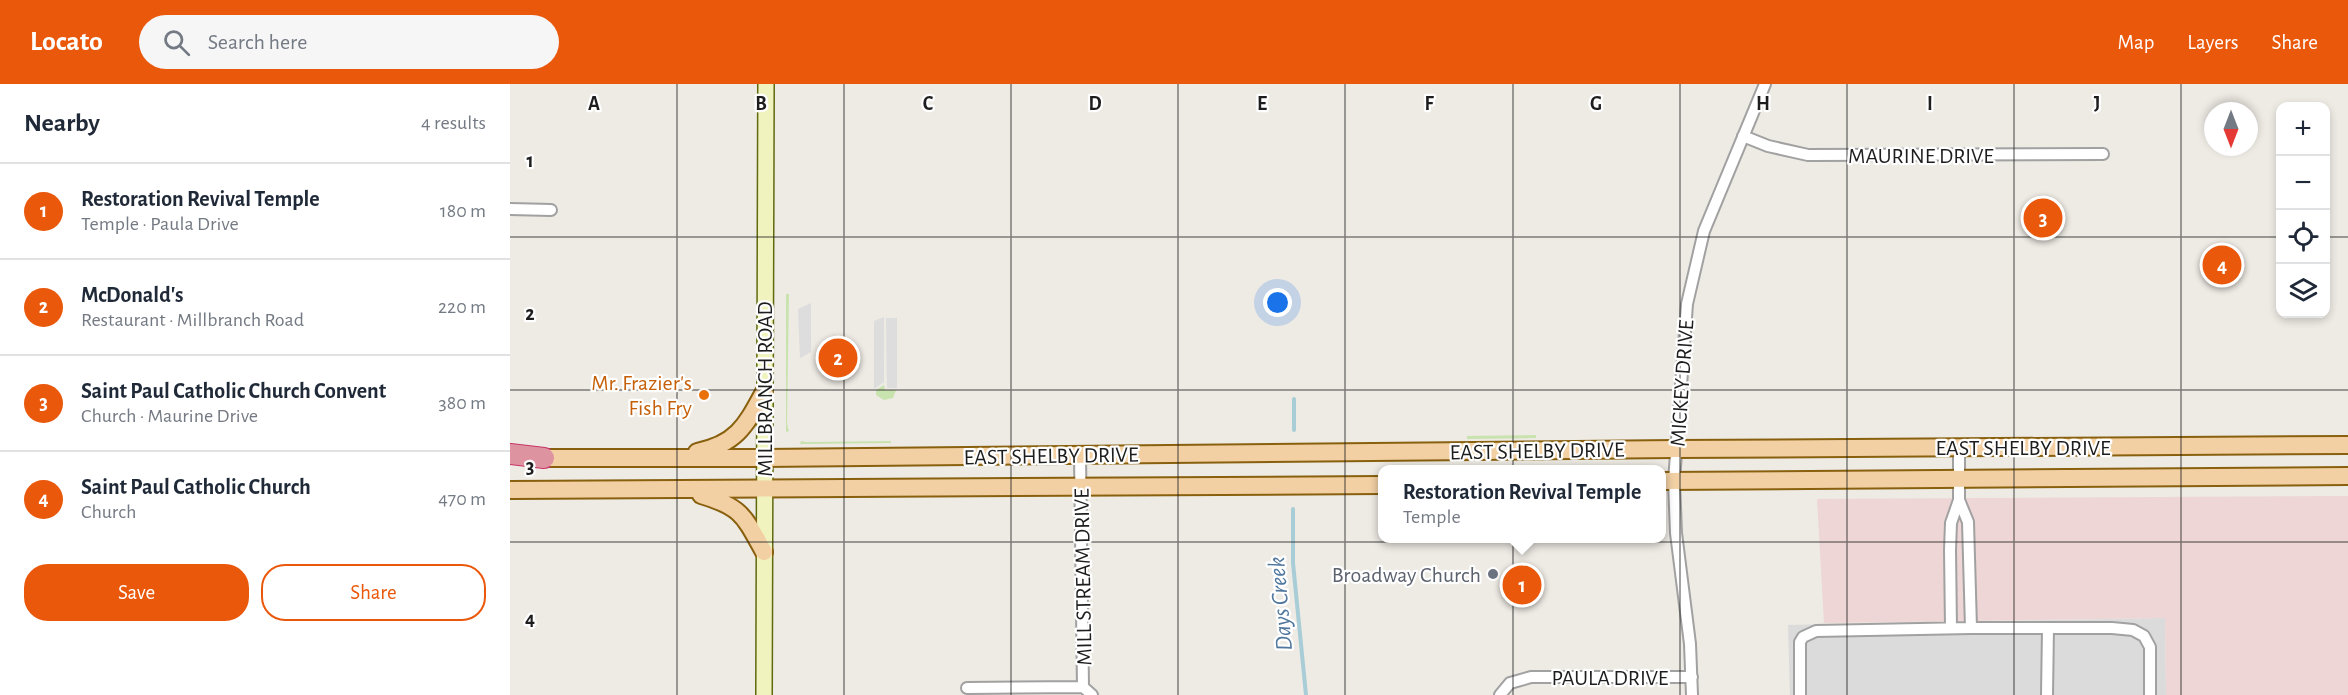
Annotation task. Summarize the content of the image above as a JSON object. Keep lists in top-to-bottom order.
{
  "streets": {
    "main road": ["MILLBRANCH ROAD", "EAST SHELBY DRIVE"],
    "street": [
      "MAURINE DRIVE",
      "MICKEY DRIVE",
      "MILL STREAM DRIVE",
      "PAULA DRIVE"
    ]
  },
  "crossings": [
    ["MAURINE DRIVE", "MICKEY DRIVE"],
    ["MICKEY DRIVE", "EAST SHELBY DRIVE"],
    ["MICKEY DRIVE", "PAULA DRIVE"],
    ["MILLBRANCH ROAD", "EAST SHELBY DRIVE"],
    ["EAST SHELBY DRIVE", "MILL STREAM DRIVE"]
  ],
  "water": ["Days Creek"],
  "places": ["Mr. Frazier's Fish Fry", "Broadway Church"],
  "north": "bottom",
  "page": {
    "header": "Locato",
    "search": "Search here",
    "nav": ["Map", "Layers", "Share"],
    "heading": ["Nearby", "4 results"],
    "map_buttons": ["+", "−"],
    "list": [
      {
        "mark": "1",
        "name": "Restoration Revival Temple",
        "note": "Temple · Paula Drive",
        "value": "180 m"
      },
      {
        "mark": "2",
        "name": "McDonald's",
        "note": "Restaurant · Millbranch Road",
        "value": "220 m"
      },
      {
        "mark": "3",
        "name": "Saint Paul Catholic Church Convent",
        "note": "Church · Maurine Drive",
        "value": "380 m"
      },
      {
        "mark": "4",
        "name": "Saint Paul Catholic Church",
        "note": "Church",
        "value": "470 m"
      }
    ],
    "pins": [
      "3",
      "4",
      "2",
      "1"
    ],
    "popup": ["Restoration Revival Temple", "Temple"],
    "buttons": ["Save", "Share"]
  },
  "grid": {
    "columns": [
      "A",
      "B",
      "C",
      "D",
      "E",
      "F",
      "G",
      "H",
      "I",
      "J"
    ],
    "rows": [
      "1",
      "2",
      "3",
      "4"
    ]
  }
}
